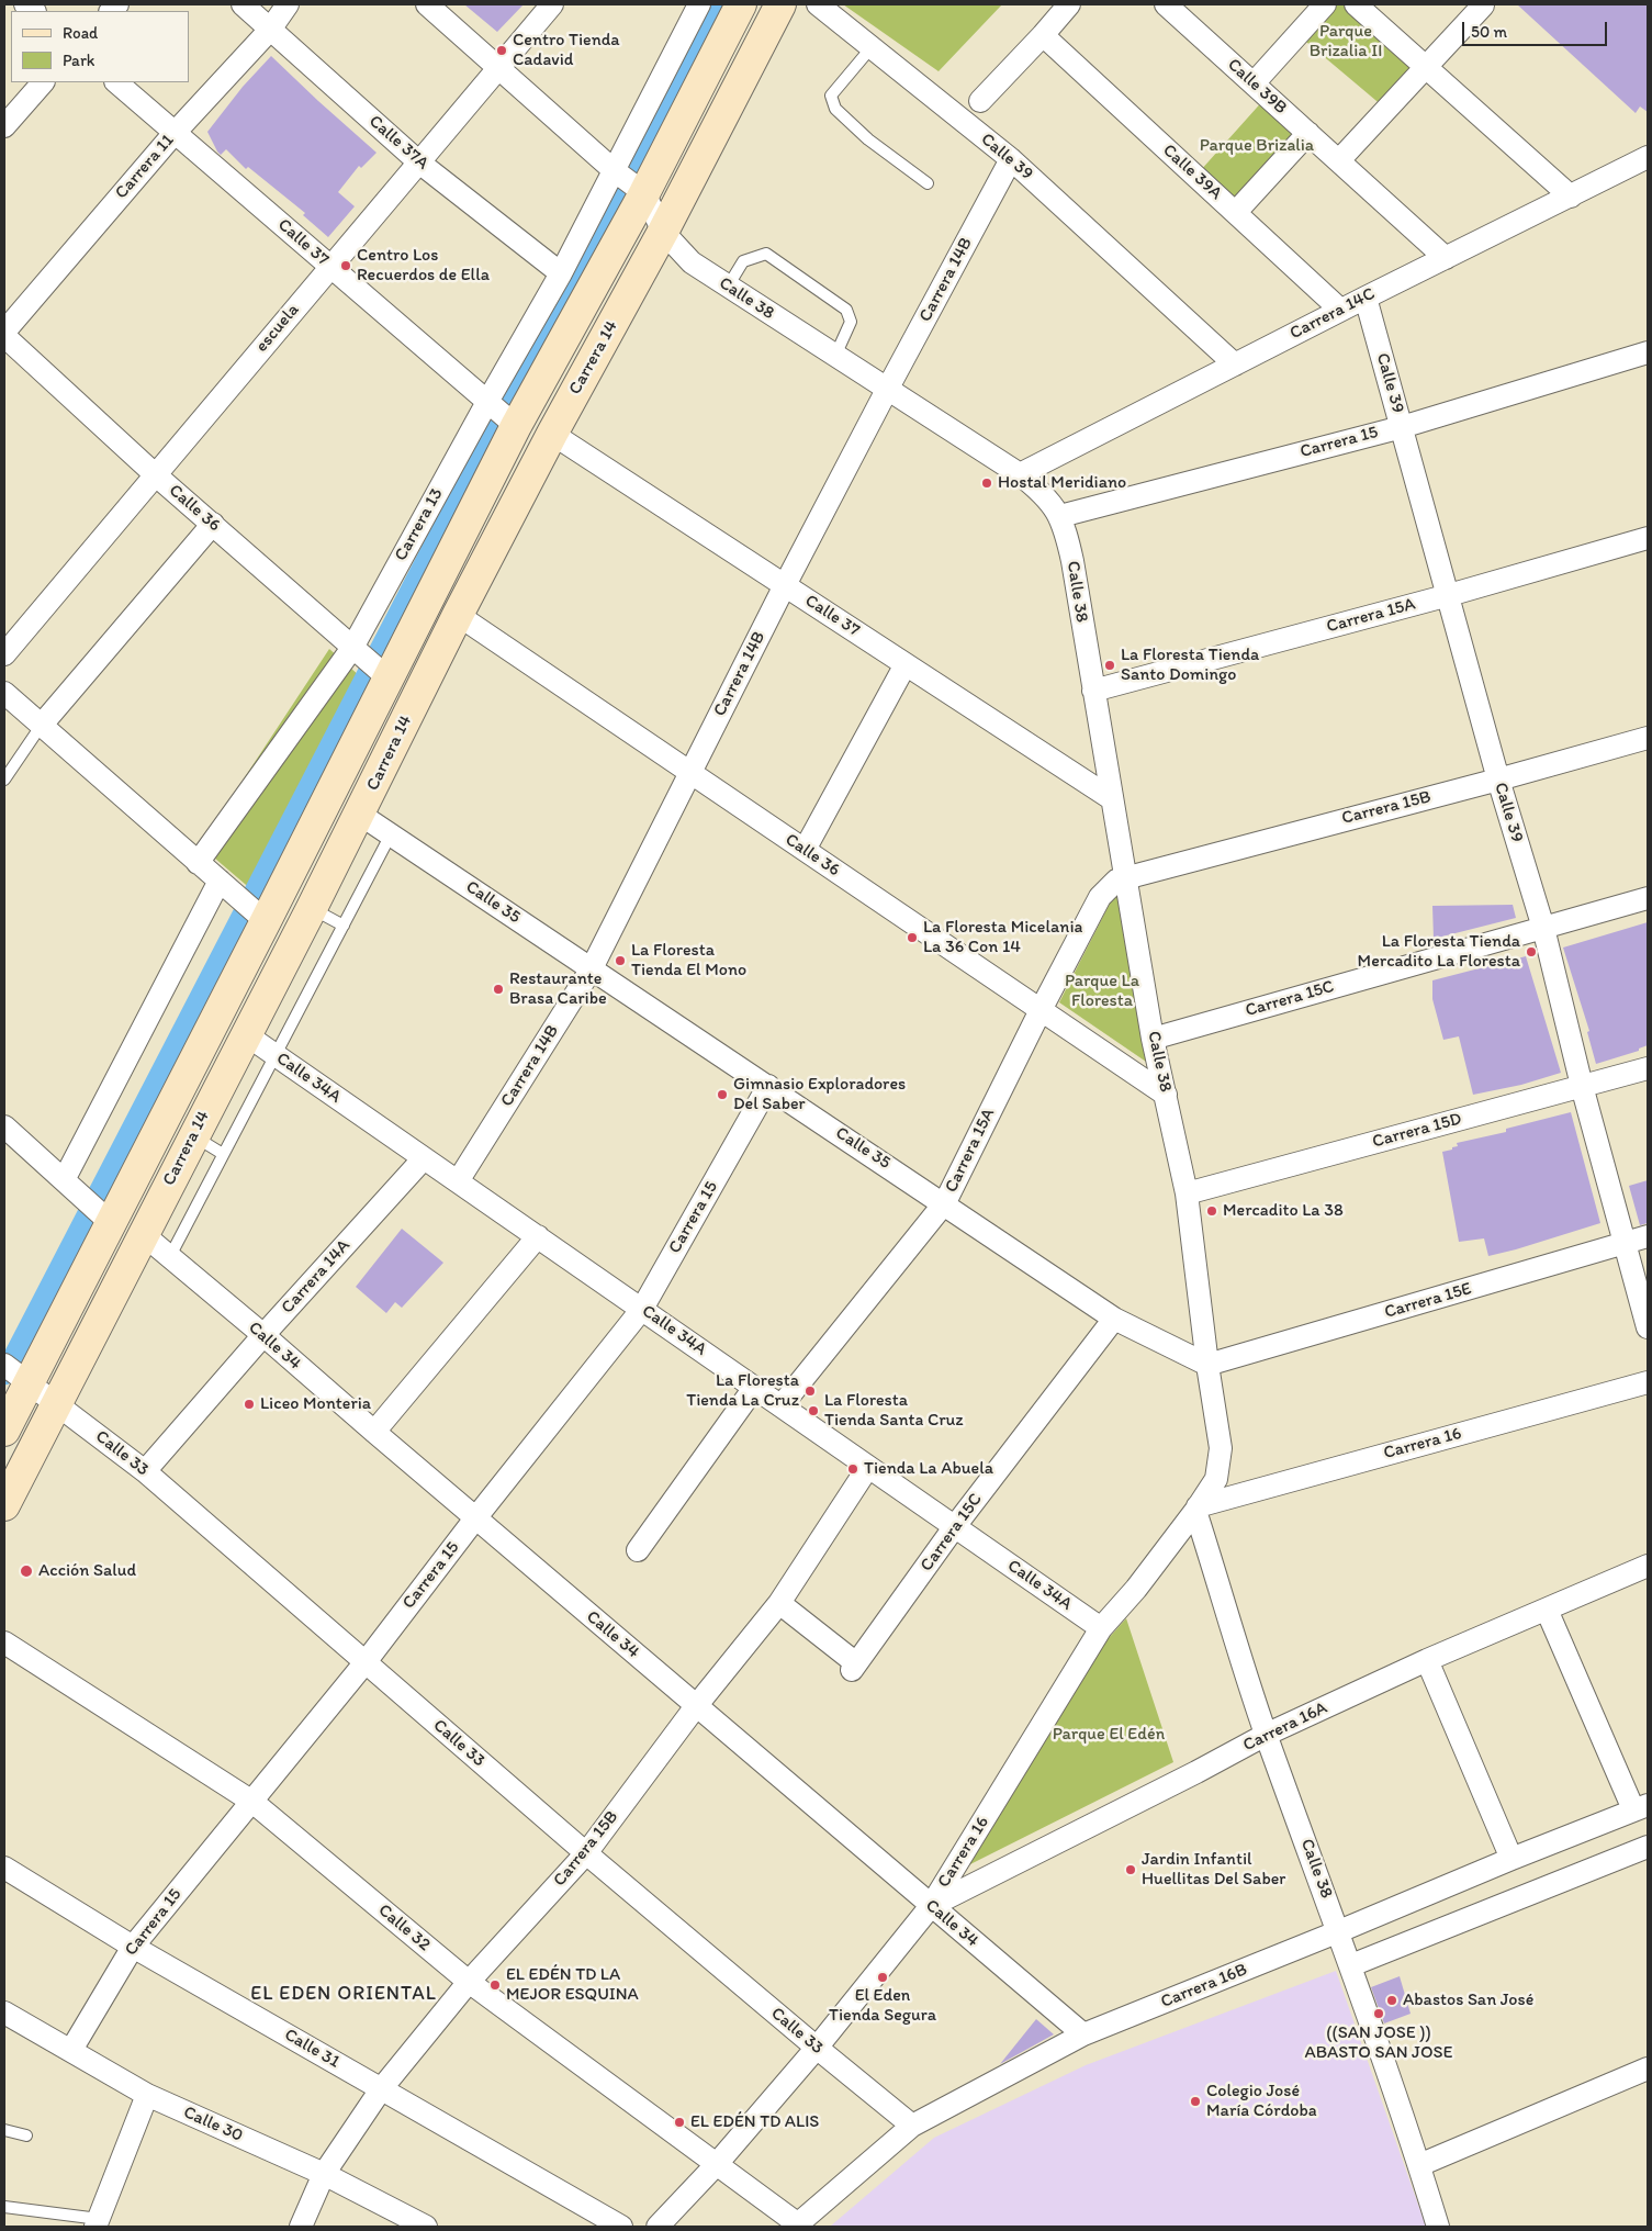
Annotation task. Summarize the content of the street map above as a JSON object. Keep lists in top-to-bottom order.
{
  "streets": {
    "main road": ["Carrera 14"],
    "street": [
      "Calle 39B",
      "Calle 37A",
      "Calle 39",
      "Carrera 11",
      "Calle 39A",
      "Calle 37",
      "Carrera 14B",
      "Calle 38",
      "Carrera 14C",
      "escuela",
      "Carrera 15",
      "Calle 36",
      "Carrera 13",
      "Carrera 15A",
      "Carrera 15B",
      "Calle 35",
      "Carrera 15C",
      "Calle 34A",
      "Carrera 15D",
      "Carrera 14A",
      "Carrera 15E",
      "Calle 34",
      "Carrera 16",
      "Calle 33",
      "Carrera 16A",
      "Calle 32",
      "Carrera 16B",
      "Calle 31",
      "Calle 30"
    ]
  },
  "crossings": [
    ["Calle 39B", "Carrera 14C"],
    ["Calle 37A", "Carrera 11"],
    ["Calle 37A", "escuela"],
    ["Calle 37A", "Carrera 13"],
    ["Calle 39", "Carrera 14B"],
    ["Calle 39", "Carrera 14C"],
    ["Calle 39", "Carrera 15"],
    ["Calle 39", "Carrera 15A"],
    ["Calle 39", "Carrera 15B"],
    ["Calle 39", "Carrera 15C"],
    ["Calle 39", "Carrera 15D"],
    ["Calle 39", "Carrera 15E"],
    ["Carrera 11", "Calle 37"],
    ["Calle 39A", "Carrera 14C"],
    ["Calle 37", "Carrera 14B"],
    ["Calle 37", "Calle 38"],
    ["Calle 37", "escuela"],
    ["Calle 37", "Carrera 14"],
    ["Calle 37", "Carrera 13"],
    ["Carrera 14B", "Calle 38"],
    ["Carrera 14B", "Calle 36"],
    ["Carrera 14B", "Calle 35"],
    ["Carrera 14B", "Calle 34A"],
    ["Calle 38", "Carrera 14C"],
    ["Calle 38", "escuela"],
    ["Calle 38", "Carrera 14"],
    ["Calle 38", "Carrera 15"],
    ["Calle 38", "Calle 36"],
    ["Calle 38", "Carrera 13"],
    ["Calle 38", "Carrera 15A"],
    ["Calle 38", "Carrera 15B"],
    ["Calle 38", "Calle 35"],
    ["Calle 38", "Carrera 15C"],
    ["Calle 38", "Carrera 15D"],
    ["Calle 38", "Carrera 15E"],
    ["Calle 38", "Carrera 16"],
    ["Calle 38", "Carrera 16A"],
    ["Calle 38", "Carrera 16B"],
    ["escuela", "Calle 36"],
    ["Carrera 14", "Calle 36"],
    ["Carrera 14", "Carrera 13"],
    ["Carrera 14", "Calle 35"],
    ["Carrera 14", "Calle 34A"],
    ["Carrera 14", "Calle 34"],
    ["Carrera 14", "Calle 33"],
    ["Carrera 15", "Calle 35"],
    ["Carrera 15", "Calle 34A"],
    ["Carrera 15", "Calle 34"],
    ["Carrera 15", "Calle 33"],
    ["Carrera 15", "Calle 32"],
    ["Carrera 15", "Calle 31"],
    ["Carrera 15", "Calle 30"],
    ["Calle 36", "Carrera 13"],
    ["Calle 36", "Carrera 15A"],
    ["Carrera 15A", "Carrera 15B"],
    ["Carrera 15A", "Calle 35"],
    ["Carrera 15A", "Calle 34A"],
    ["Carrera 15B", "Carrera 15C"],
    ["Carrera 15B", "Calle 34A"],
    ["Carrera 15B", "Calle 34"],
    ["Carrera 15B", "Calle 33"],
    ["Carrera 15B", "Calle 32"],
    ["Carrera 15B", "Calle 31"],
    ["Carrera 15B", "Calle 30"],
    ["Calle 35", "Carrera 15C"],
    ["Calle 35", "Carrera 15E"],
    ["Carrera 15C", "Calle 34A"],
    ["Calle 34A", "Carrera 14A"],
    ["Calle 34A", "Carrera 16"],
    ["Carrera 14A", "Calle 34"],
    ["Carrera 14A", "Calle 33"],
    ["Calle 34", "Carrera 16"],
    ["Calle 34", "Carrera 16A"],
    ["Calle 34", "Carrera 16B"],
    ["Carrera 16", "Calle 33"],
    ["Carrera 16", "Carrera 16A"],
    ["Carrera 16", "Calle 32"],
    ["Calle 33", "Carrera 16B"],
    ["Calle 32", "Carrera 16B"]
  ],
  "districts": ["EL EDEN ORIENTAL"],
  "parks": [
    "Parque Brizalia II",
    "Parque Brizalia",
    "Parque La Floresta",
    "Parque El Edén"
  ],
  "places": [
    "Centro Tienda Cadavid",
    "Centro Los Recuerdos de Ella",
    "Hostal Meridiano",
    "La Floresta Tienda Santo Domingo",
    "La Floresta Micelania La 36 Con 14",
    "La Floresta Tienda Mercadito La Floresta",
    "La Floresta Tienda El Mono",
    "Restaurante Brasa Caribe",
    "Gimnasio Exploradores Del Saber",
    "Mercadito La 38",
    "La Floresta Tienda La Cruz",
    "Liceo Monteria",
    "La Floresta Tienda Santa Cruz",
    "Tienda La Abuela",
    "Acción Salud",
    "Jardin Infantil Huellitas Del Saber",
    "El Eden Tienda Segura",
    "EL EDÉN TD LA MEJOR ESQUINA",
    "Abastos San José",
    "((SAN JOSE )) ABASTO SAN JOSE",
    "Colegio José María Córdoba",
    "EL EDÉN TD ALIS"
  ],
  "legend": ["Road", "Park"],
  "scale_bar": "50 m"
}
